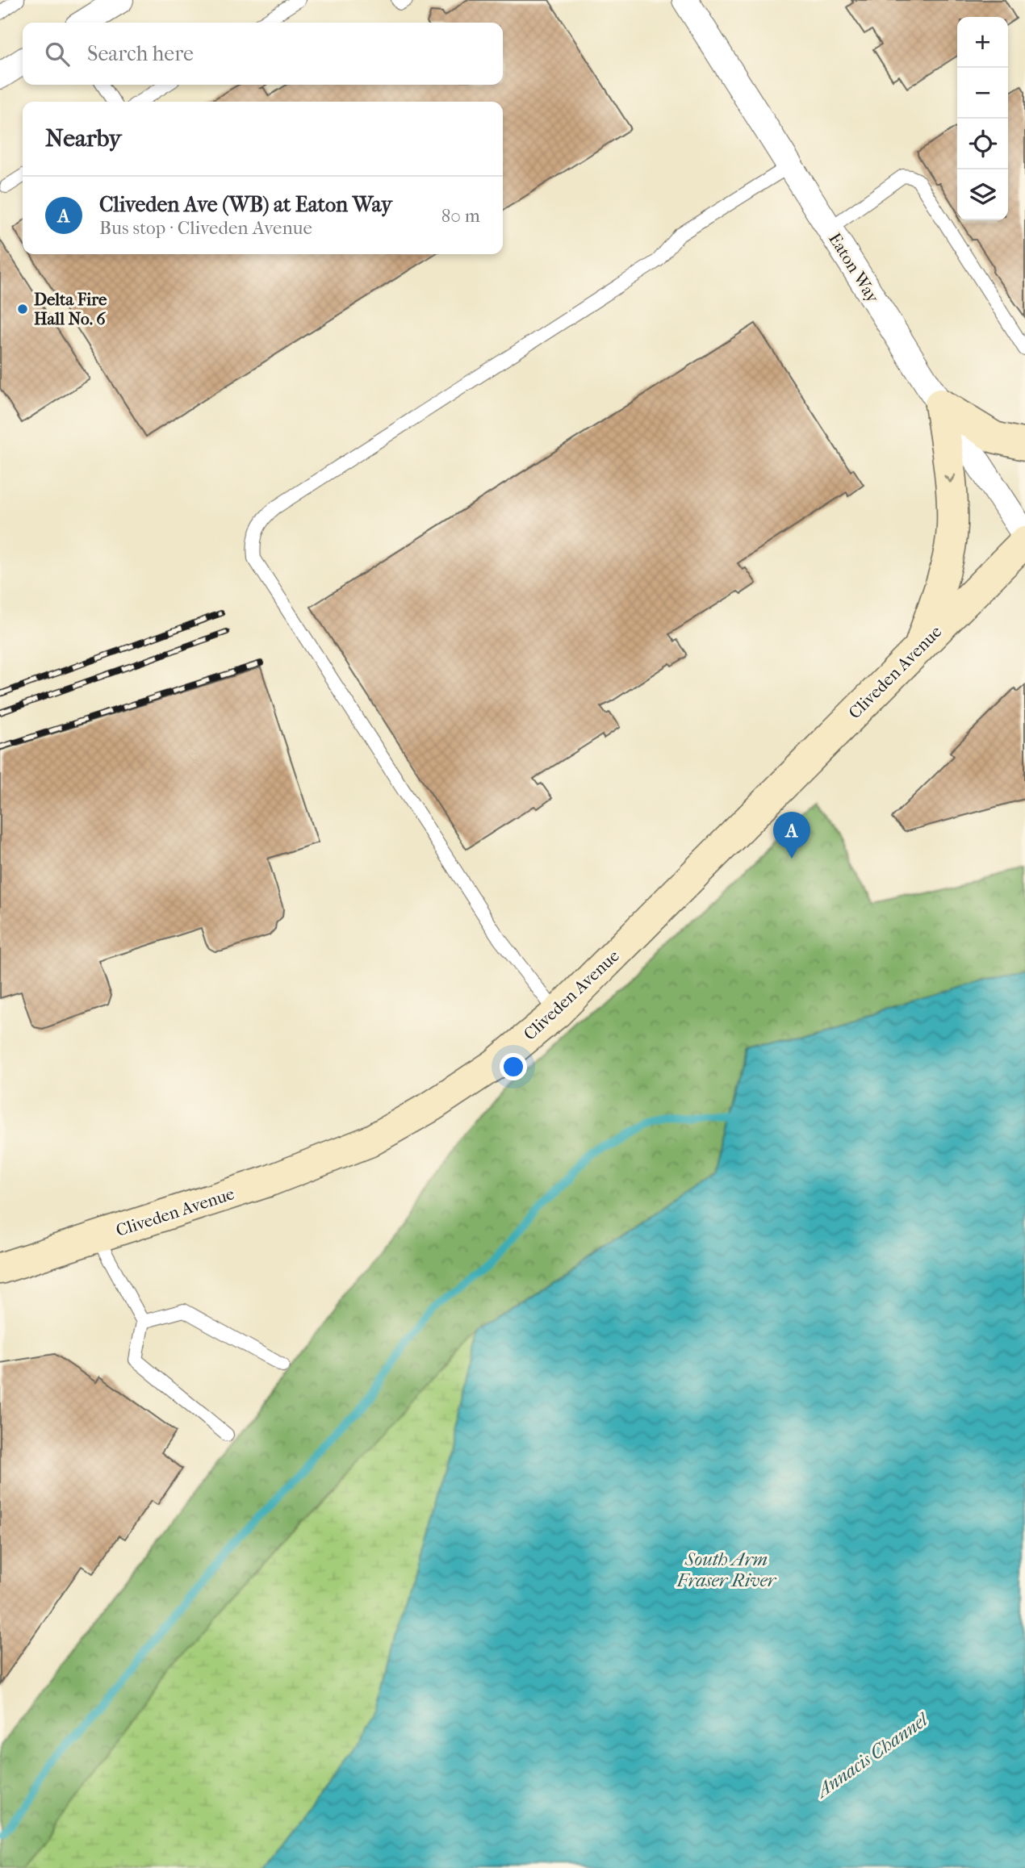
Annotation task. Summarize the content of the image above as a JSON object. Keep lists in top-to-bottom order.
{
  "streets": {
    "street": ["Eaton Way", "Cliveden Avenue"]
  },
  "water": ["South Arm Fraser River", "Annacis Channel"],
  "places": ["Delta Fire Hall No. 6"],
  "page": {
    "map_buttons": ["+", "−"],
    "search": "Search here",
    "heading": "Nearby",
    "list": [
      {
        "mark": "A",
        "name": "Cliveden Ave (WB) at Eaton Way",
        "note": "Bus stop · Cliveden Avenue",
        "value": "80 m"
      }
    ],
    "pins": "A"
  }
}
